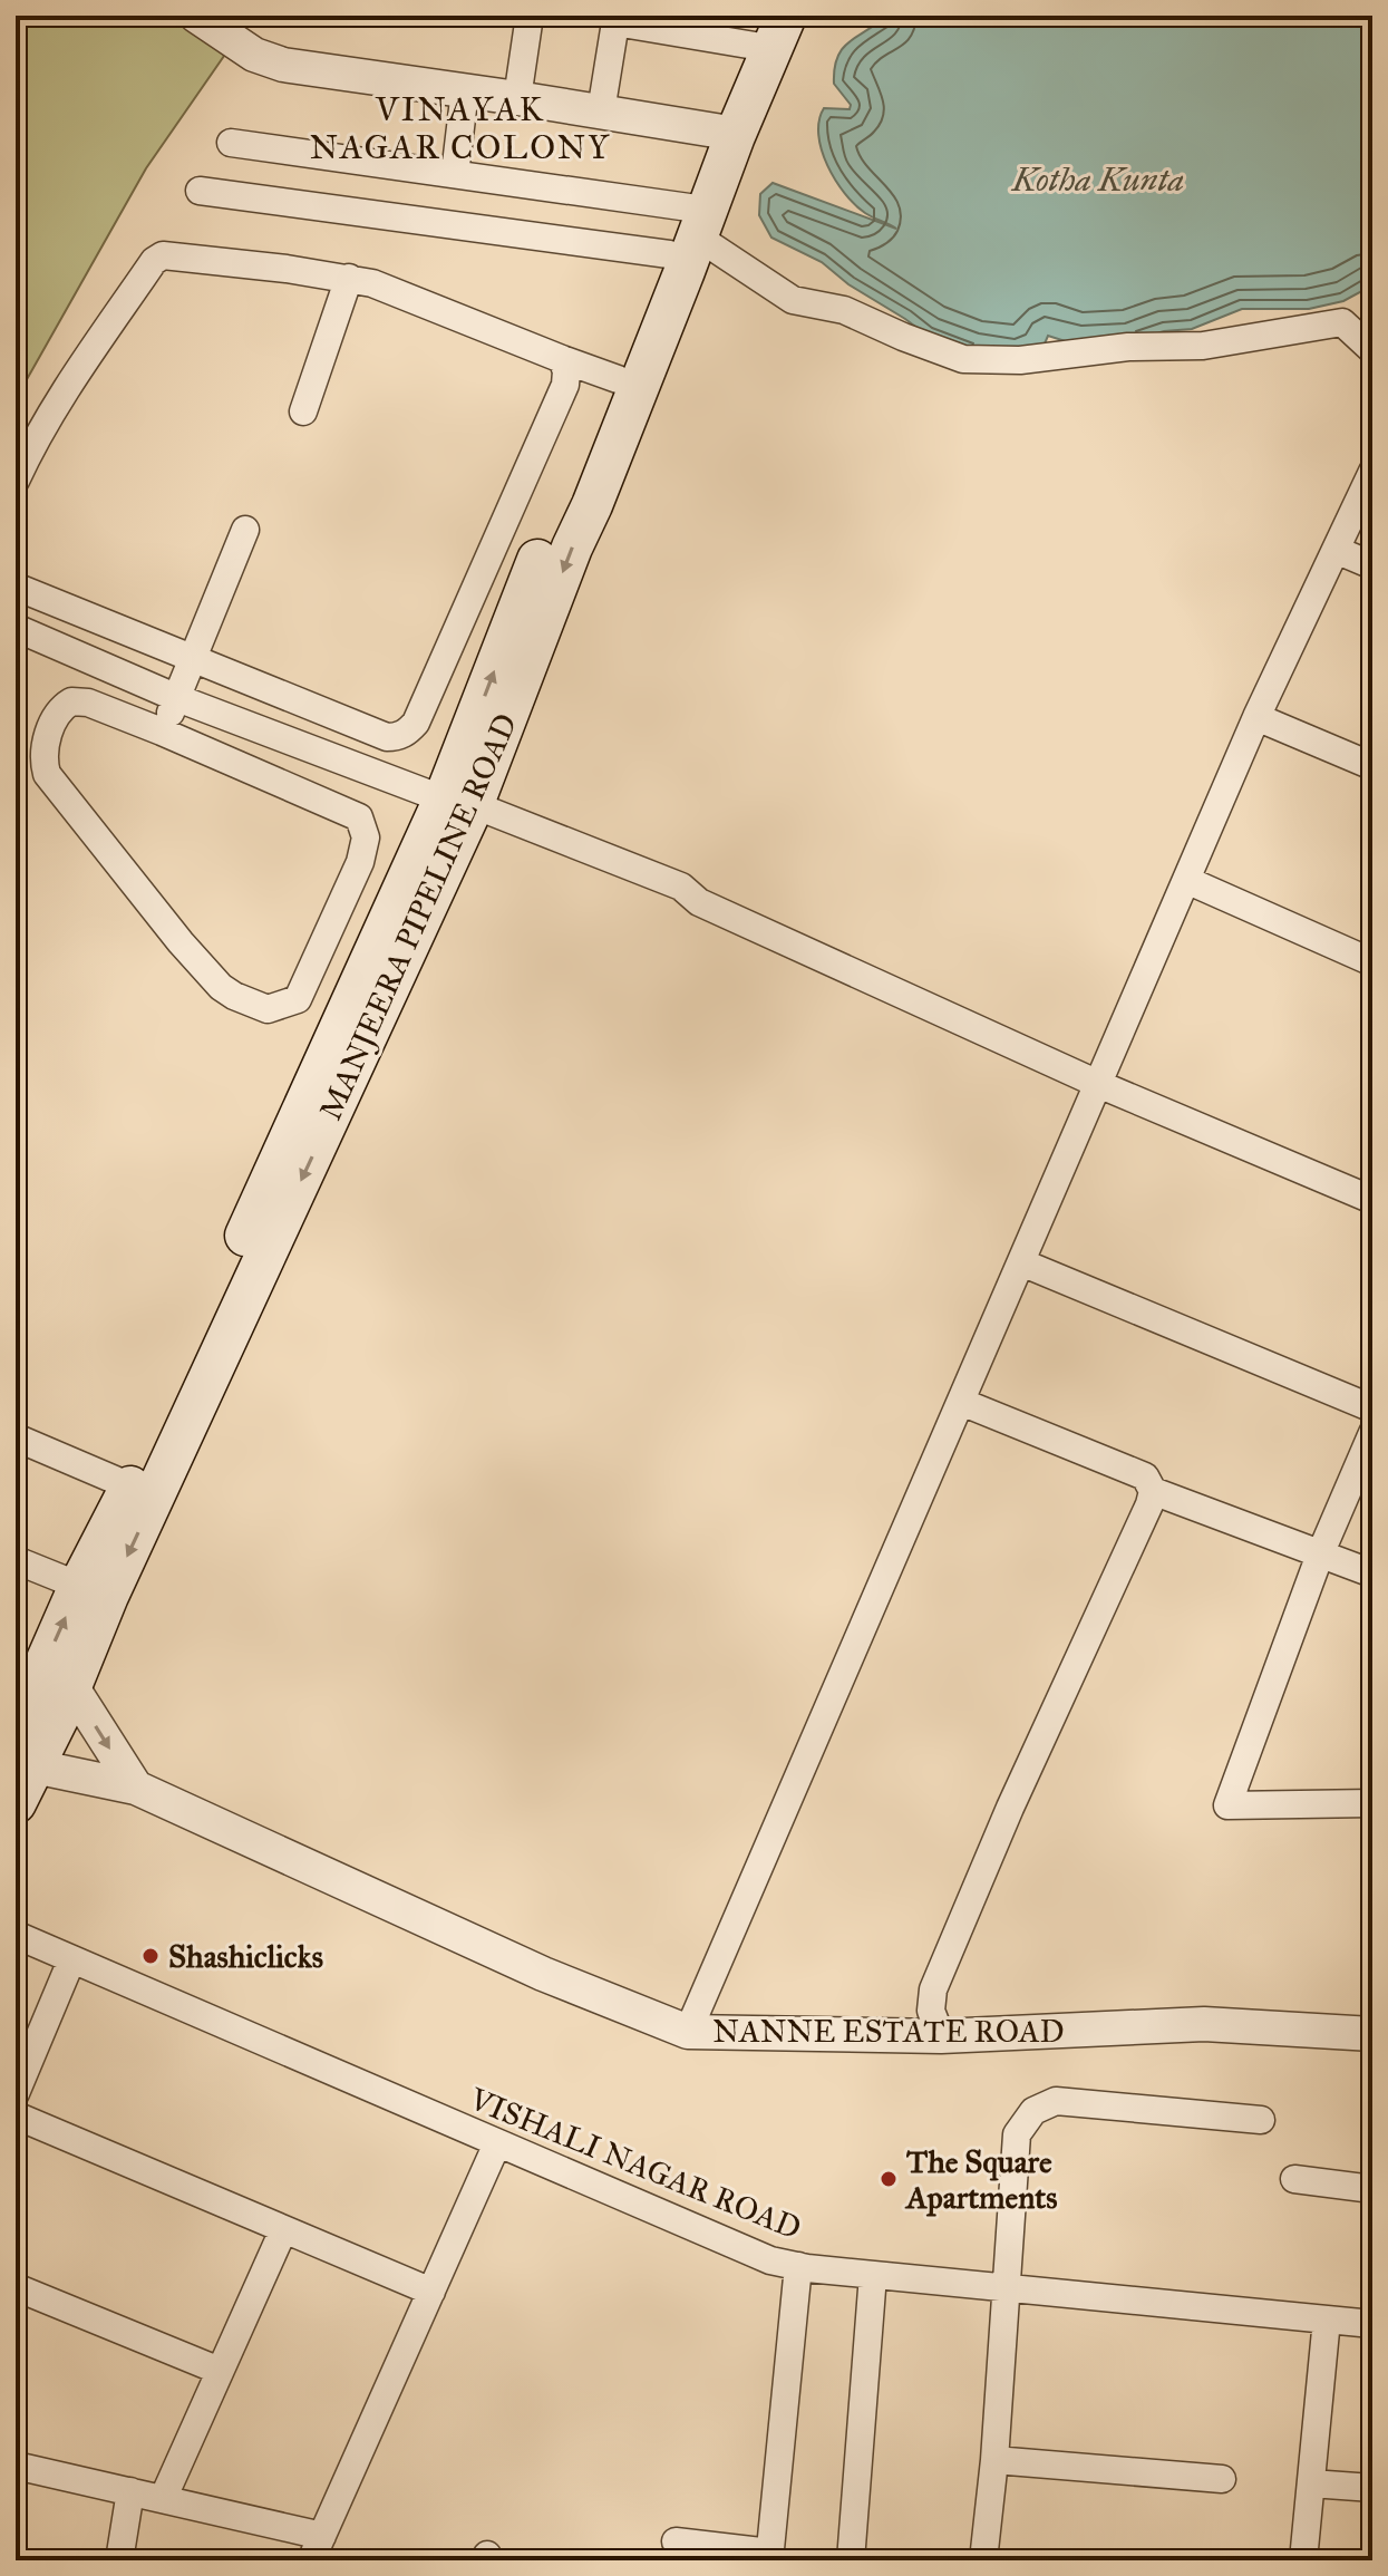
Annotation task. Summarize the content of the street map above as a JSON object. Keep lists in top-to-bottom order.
{
  "streets": {
    "main road": ["MANJEERA PIPELINE ROAD"],
    "street": ["NANNE ESTATE ROAD", "VISHALI NAGAR ROAD"]
  },
  "crossings": [
    ["MANJEERA PIPELINE ROAD", "NANNE ESTATE ROAD"]
  ],
  "districts": ["VINAYAK NAGAR COLONY"],
  "water": ["Kotha Kunta"],
  "places": ["Shashiclicks", "The Square Apartments"]
}
